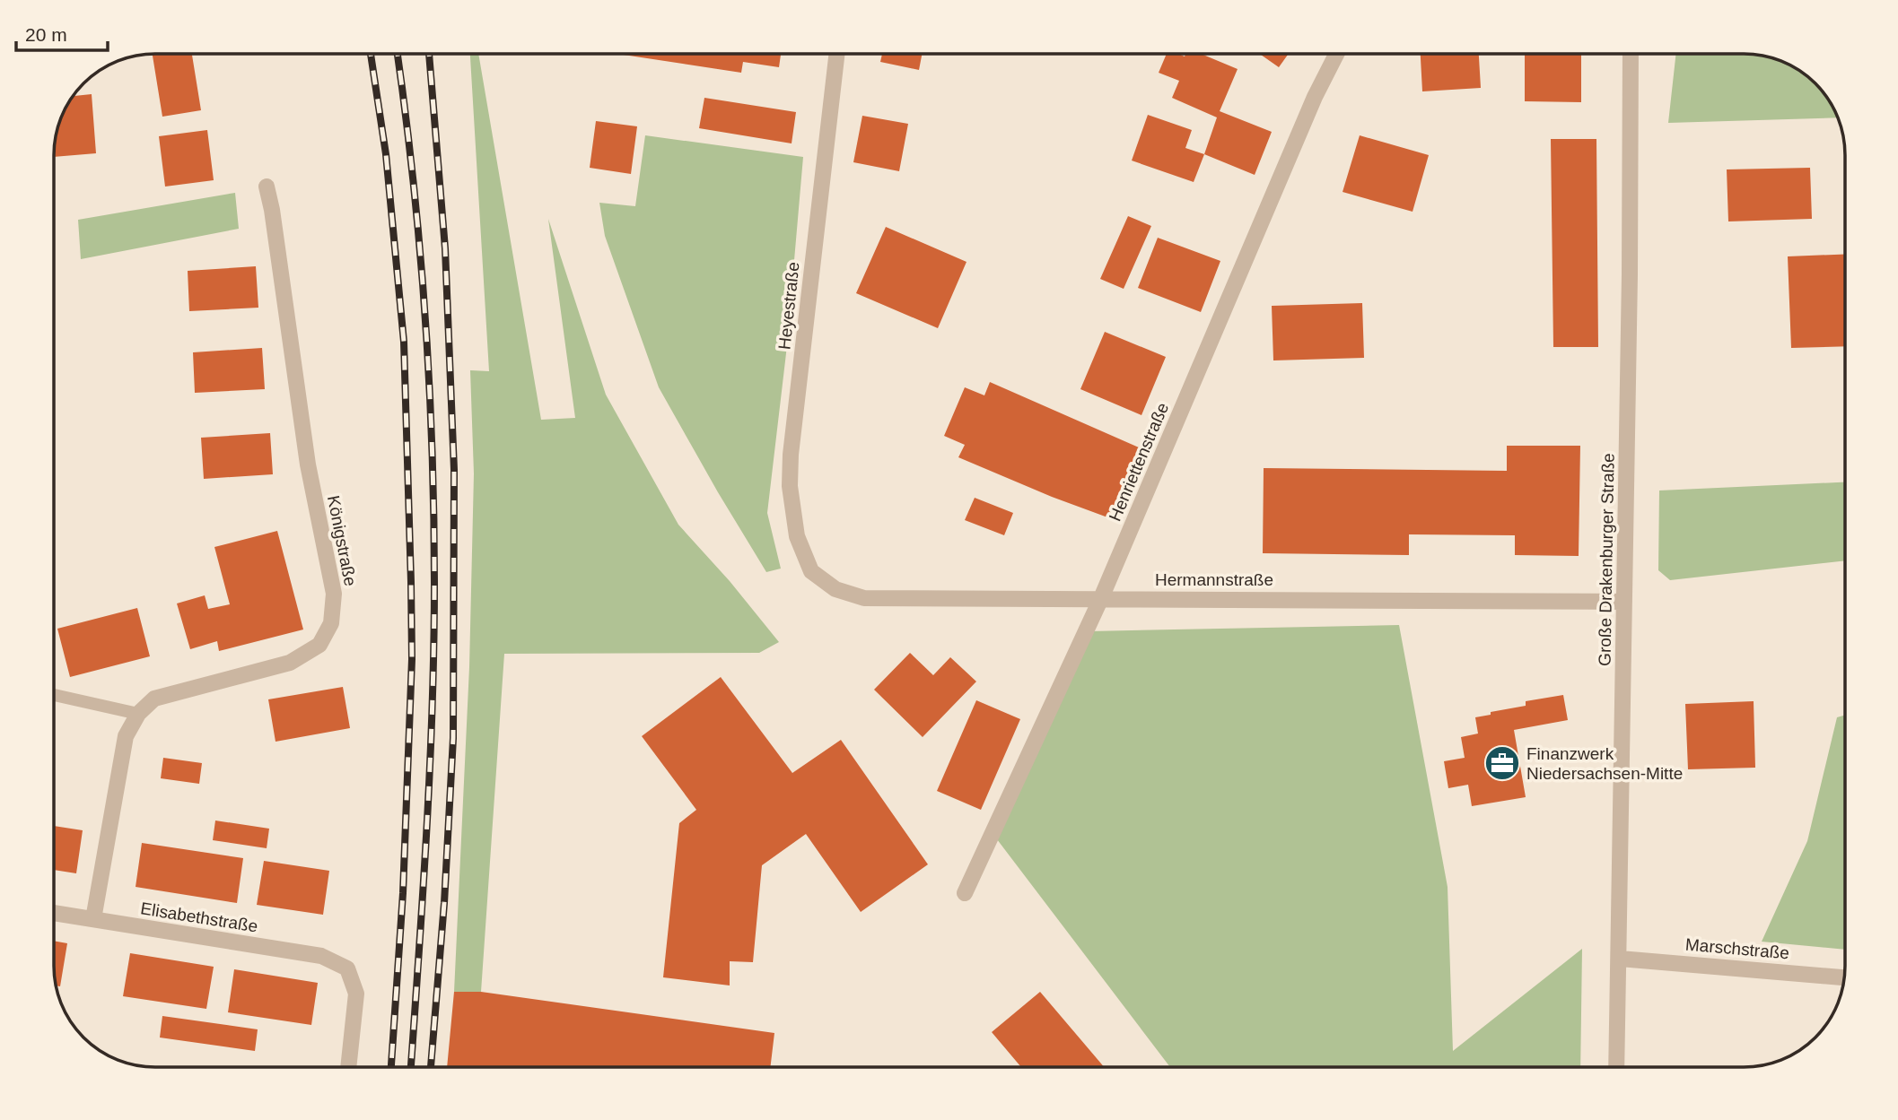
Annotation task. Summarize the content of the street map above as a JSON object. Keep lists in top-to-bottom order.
{
  "streets": {
    "street": [
      "Heyestraße",
      "Henriettenstraße",
      "Königstraße",
      "Große Drakenburger Straße",
      "Hermannstraße",
      "Elisabethstraße",
      "Marschstraße"
    ]
  },
  "crossings": [
    ["Heyestraße", "Hermannstraße"],
    ["Henriettenstraße", "Hermannstraße"],
    ["Königstraße", "Elisabethstraße"],
    ["Große Drakenburger Straße", "Hermannstraße"],
    ["Große Drakenburger Straße", "Marschstraße"]
  ],
  "places": {
    "office": ["Finanzwerk Niedersachsen-Mitte"]
  },
  "scale_bar": "20 m"
}
